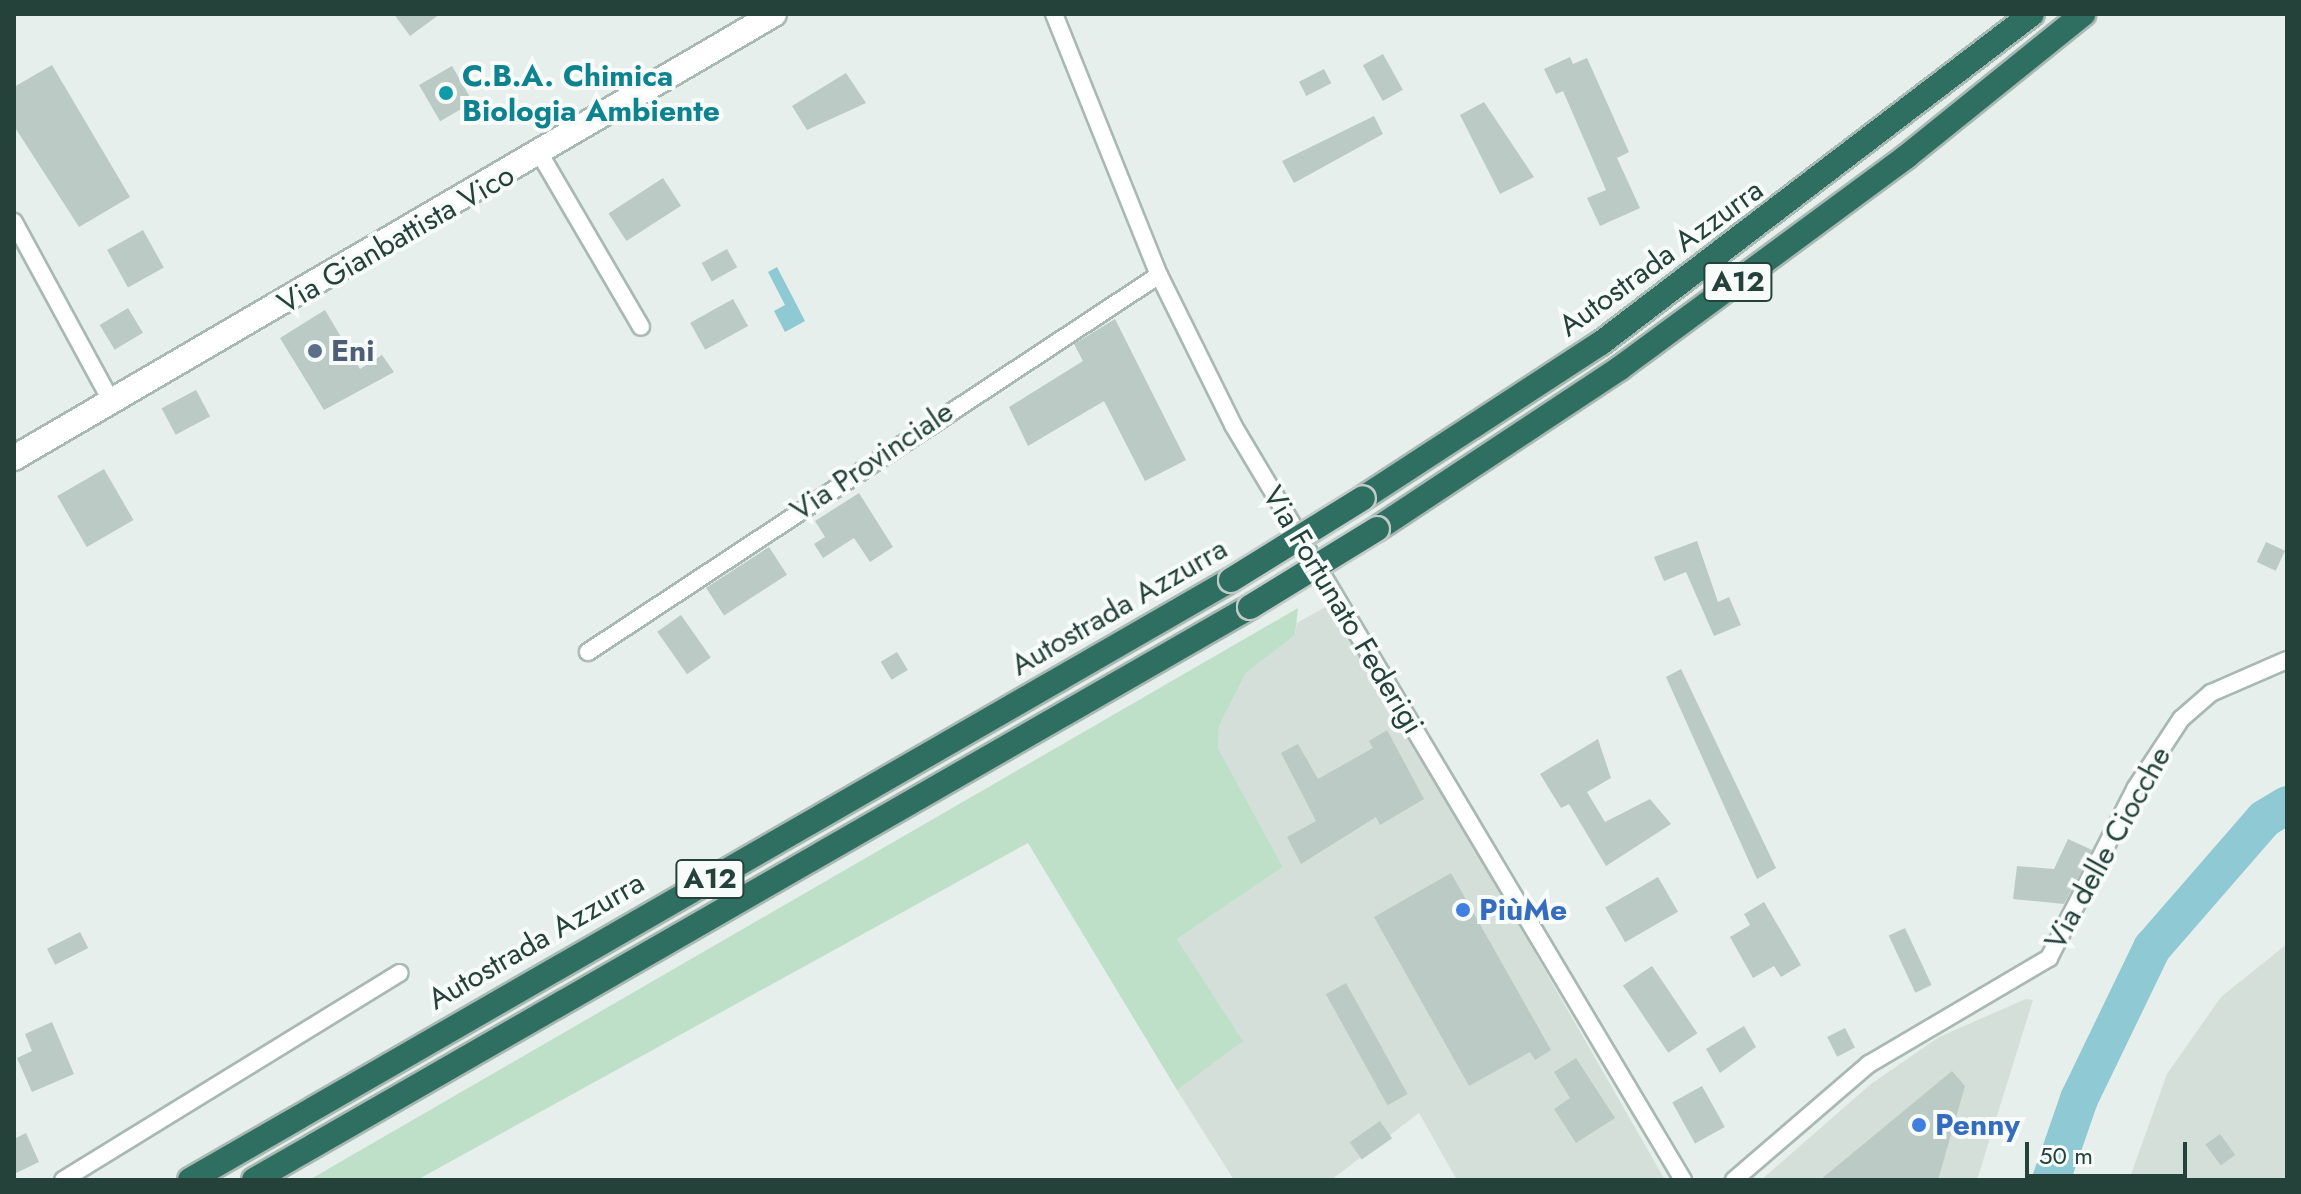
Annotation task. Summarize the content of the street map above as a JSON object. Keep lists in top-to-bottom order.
{
  "streets": {
    "highway": ["Autostrada Azzurra", "A12"],
    "main road": ["Via Gianbattista Vico"],
    "street": ["Via Provinciale", "Via Fortunato Federigi", "Via delle Ciocche"]
  },
  "crossings": [
    ["Via Provinciale", "Via Fortunato Federigi"]
  ],
  "places": [
    "C.B.A. Chimica Biologia Ambiente",
    "Eni",
    "PiùMe",
    "Penny"
  ],
  "scale_bar": "50 m"
}
